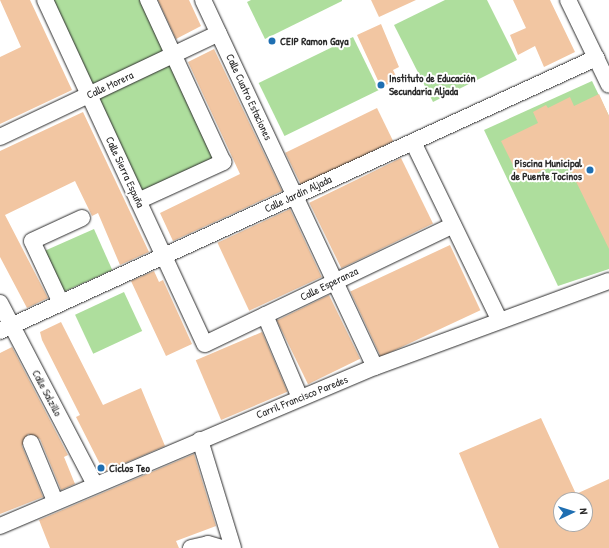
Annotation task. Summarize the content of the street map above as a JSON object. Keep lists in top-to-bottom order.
{
  "streets": {
    "street": [
      "Calle Morera",
      "Calle Cuatro Estaciones",
      "Calle Sierra Espuña",
      "Calle Jardín Aljada",
      "Calle Esperanza",
      "Calle Salzillo",
      "Carril Francisco Paredes"
    ]
  },
  "crossings": [
    ["Calle Morera", "Calle Cuatro Estaciones"],
    ["Calle Morera", "Calle Sierra Espuña"],
    ["Calle Cuatro Estaciones", "Calle Jardín Aljada"],
    ["Calle Cuatro Estaciones", "Calle Esperanza"],
    ["Calle Cuatro Estaciones", "Carril Francisco Paredes"],
    ["Calle Sierra Espuña", "Calle Jardín Aljada"],
    ["Calle Sierra Espuña", "Calle Esperanza"],
    ["Calle Jardín Aljada", "Calle Salzillo"],
    ["Calle Salzillo", "Carril Francisco Paredes"]
  ],
  "places": [
    "CEIP Ramon Gaya",
    "Instituto de Educación Secundaria Aljada",
    "Piscina Municipal de Puente Tocinos",
    "Ciclos Teo"
  ],
  "north": "right"
}
